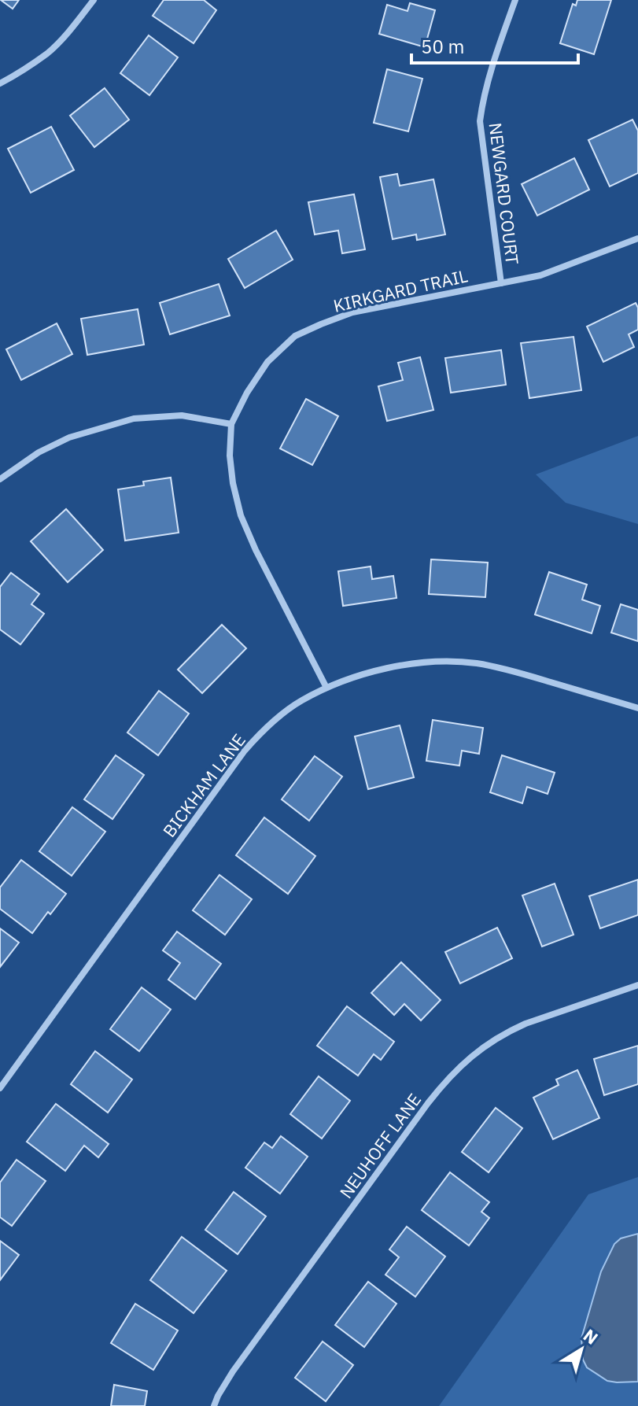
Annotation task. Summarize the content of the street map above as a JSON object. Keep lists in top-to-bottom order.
{
  "streets": {
    "street": [
      "NEWGARD COURT",
      "KIRKGARD TRAIL",
      "BICKHAM LANE",
      "NEUHOFF LANE"
    ]
  },
  "crossings": [
    ["NEWGARD COURT", "KIRKGARD TRAIL"],
    ["KIRKGARD TRAIL", "BICKHAM LANE"]
  ],
  "scale_bar": "50 m",
  "north": "top right"
}
